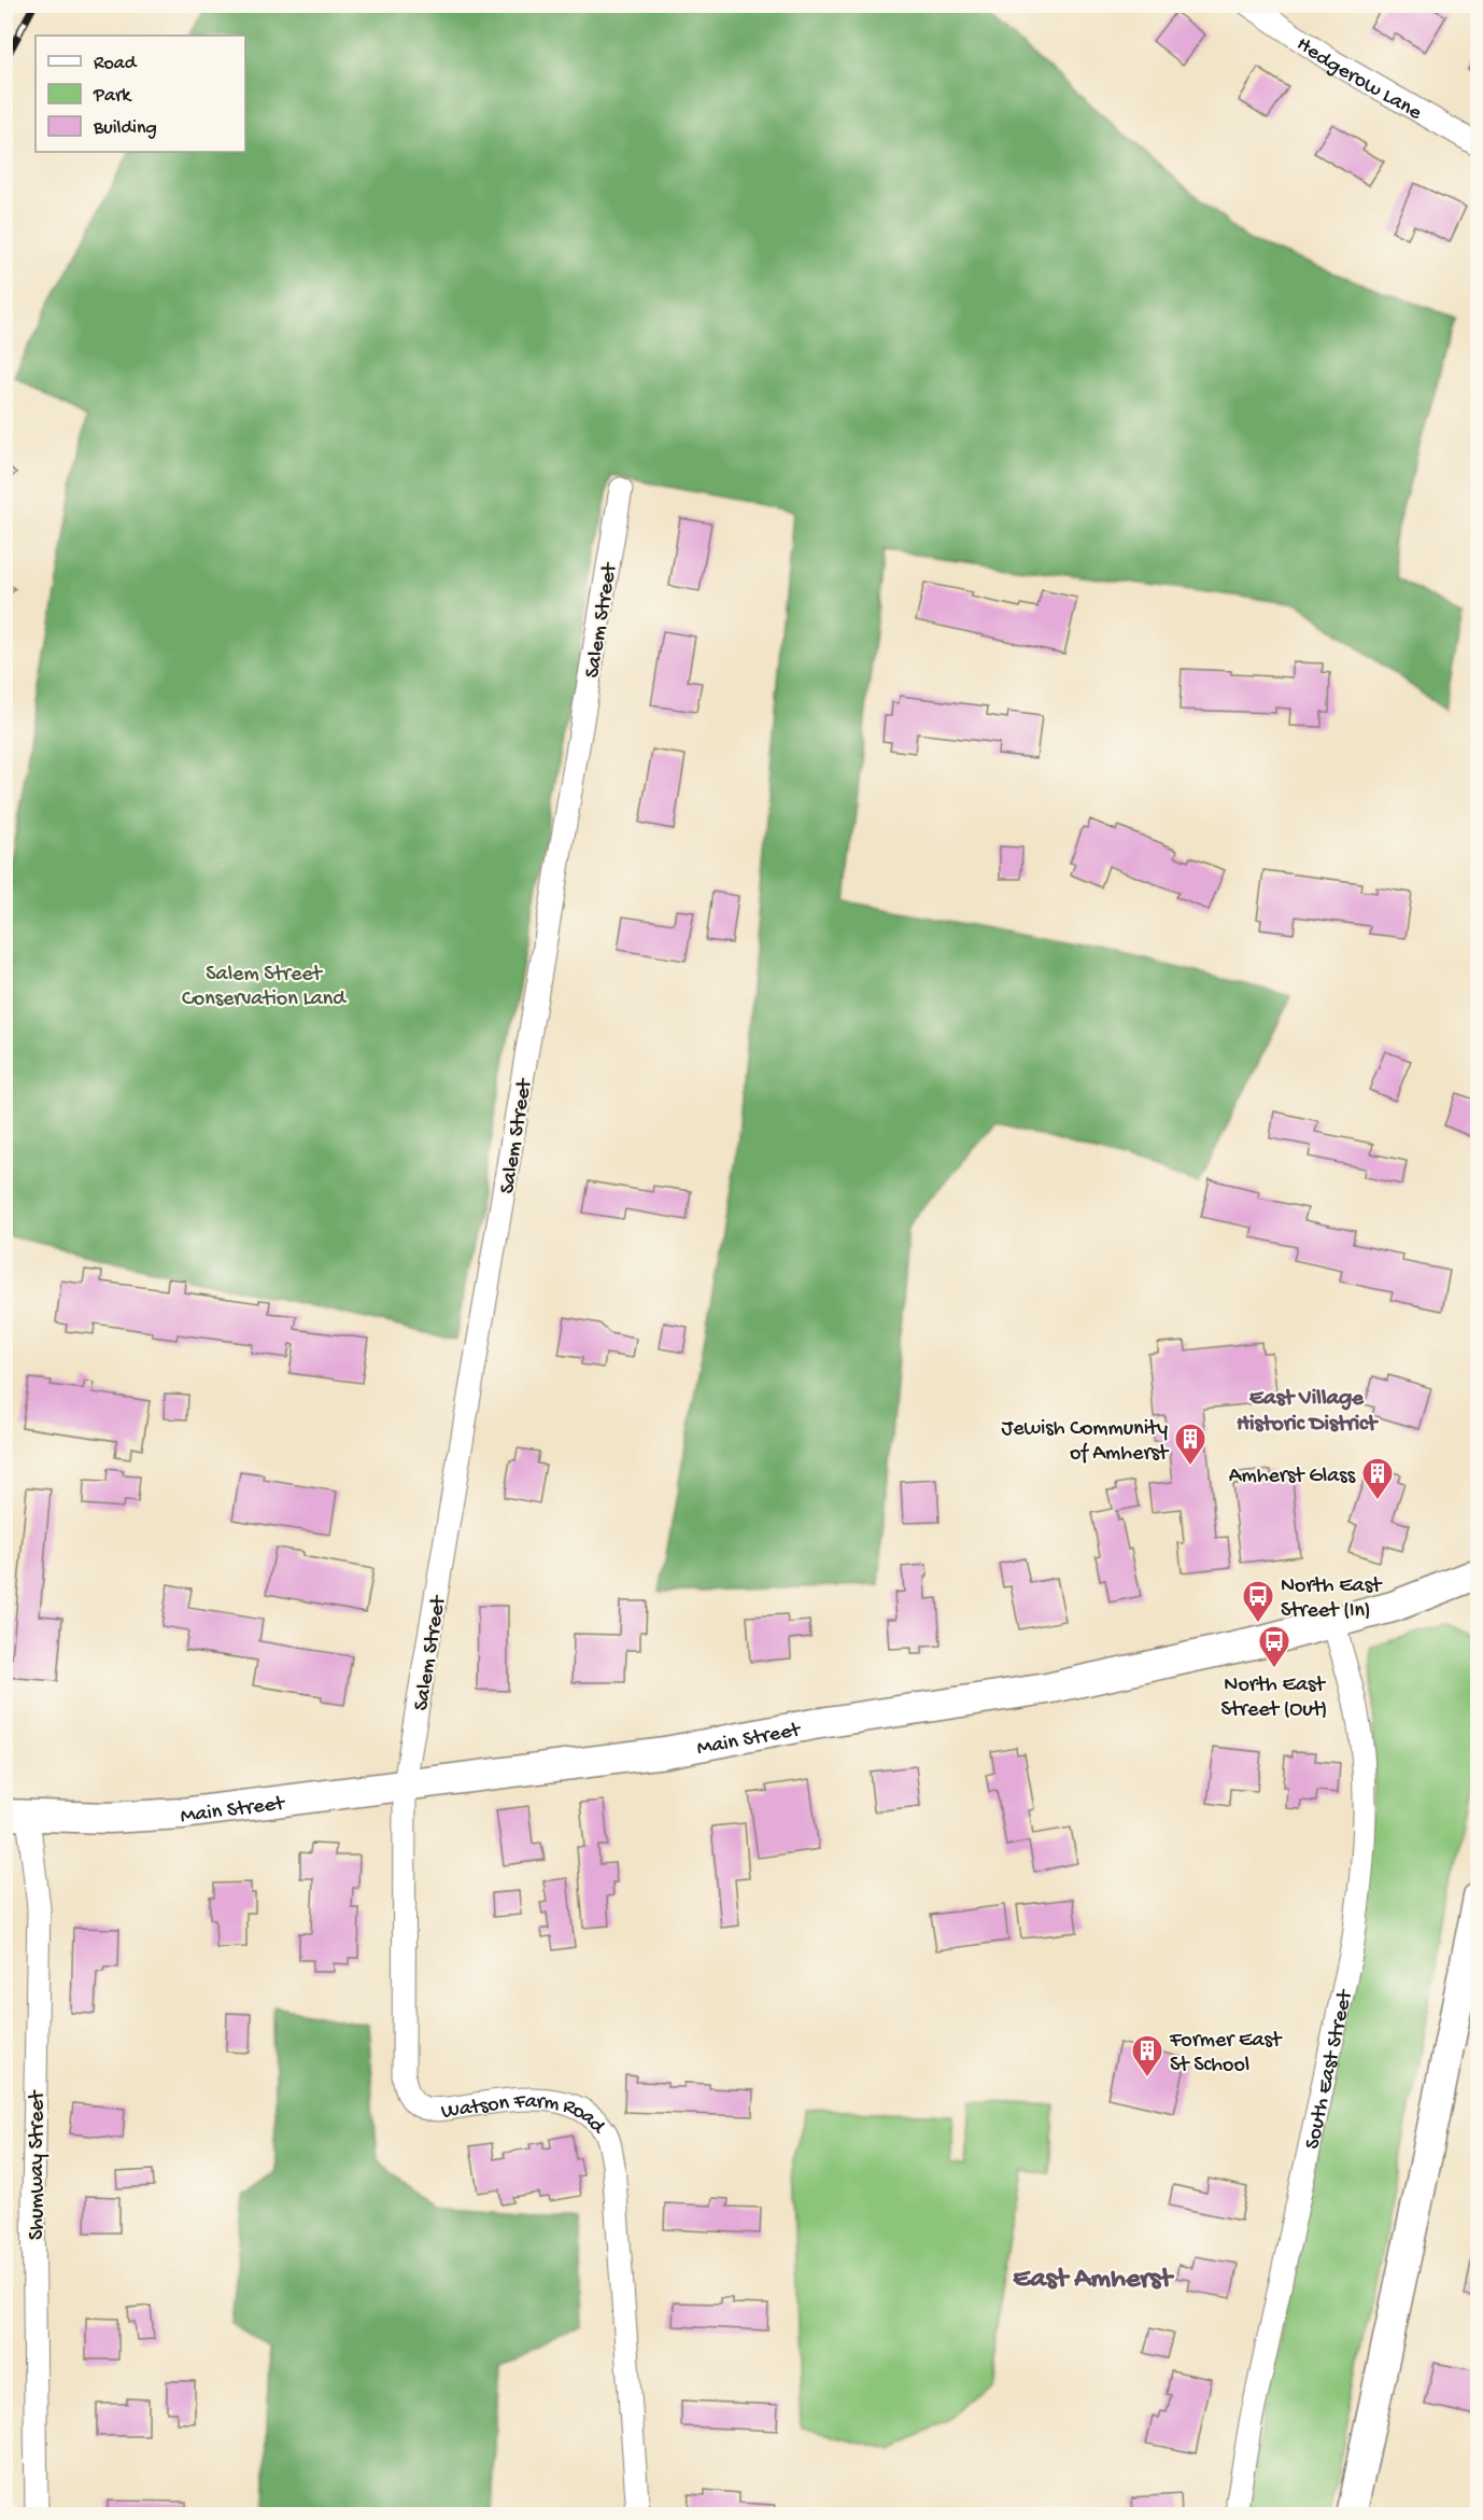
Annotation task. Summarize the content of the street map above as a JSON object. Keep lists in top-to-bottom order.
{
  "streets": {
    "main road": ["Main Street"],
    "street": [
      "Hedgerow Lane",
      "Salem Street",
      "South East Street",
      "Watson Farm Road",
      "Shumway Street"
    ]
  },
  "crossings": [
    ["Salem Street", "Main Street"],
    ["Salem Street", "Watson Farm Road"],
    ["Main Street", "South East Street"],
    ["Main Street", "Watson Farm Road"],
    ["Main Street", "Shumway Street"]
  ],
  "districts": ["East Village Historic District", "East Amherst"],
  "parks": ["Salem Street Conservation Land"],
  "places": {
    "building": ["Jewish Community of Amherst", "Amherst Glass", "Former East St School"],
    "bus stop": ["North East Street (In)", "North East Street (Out)"]
  },
  "legend": ["Road", "Park", "Building"]
}
